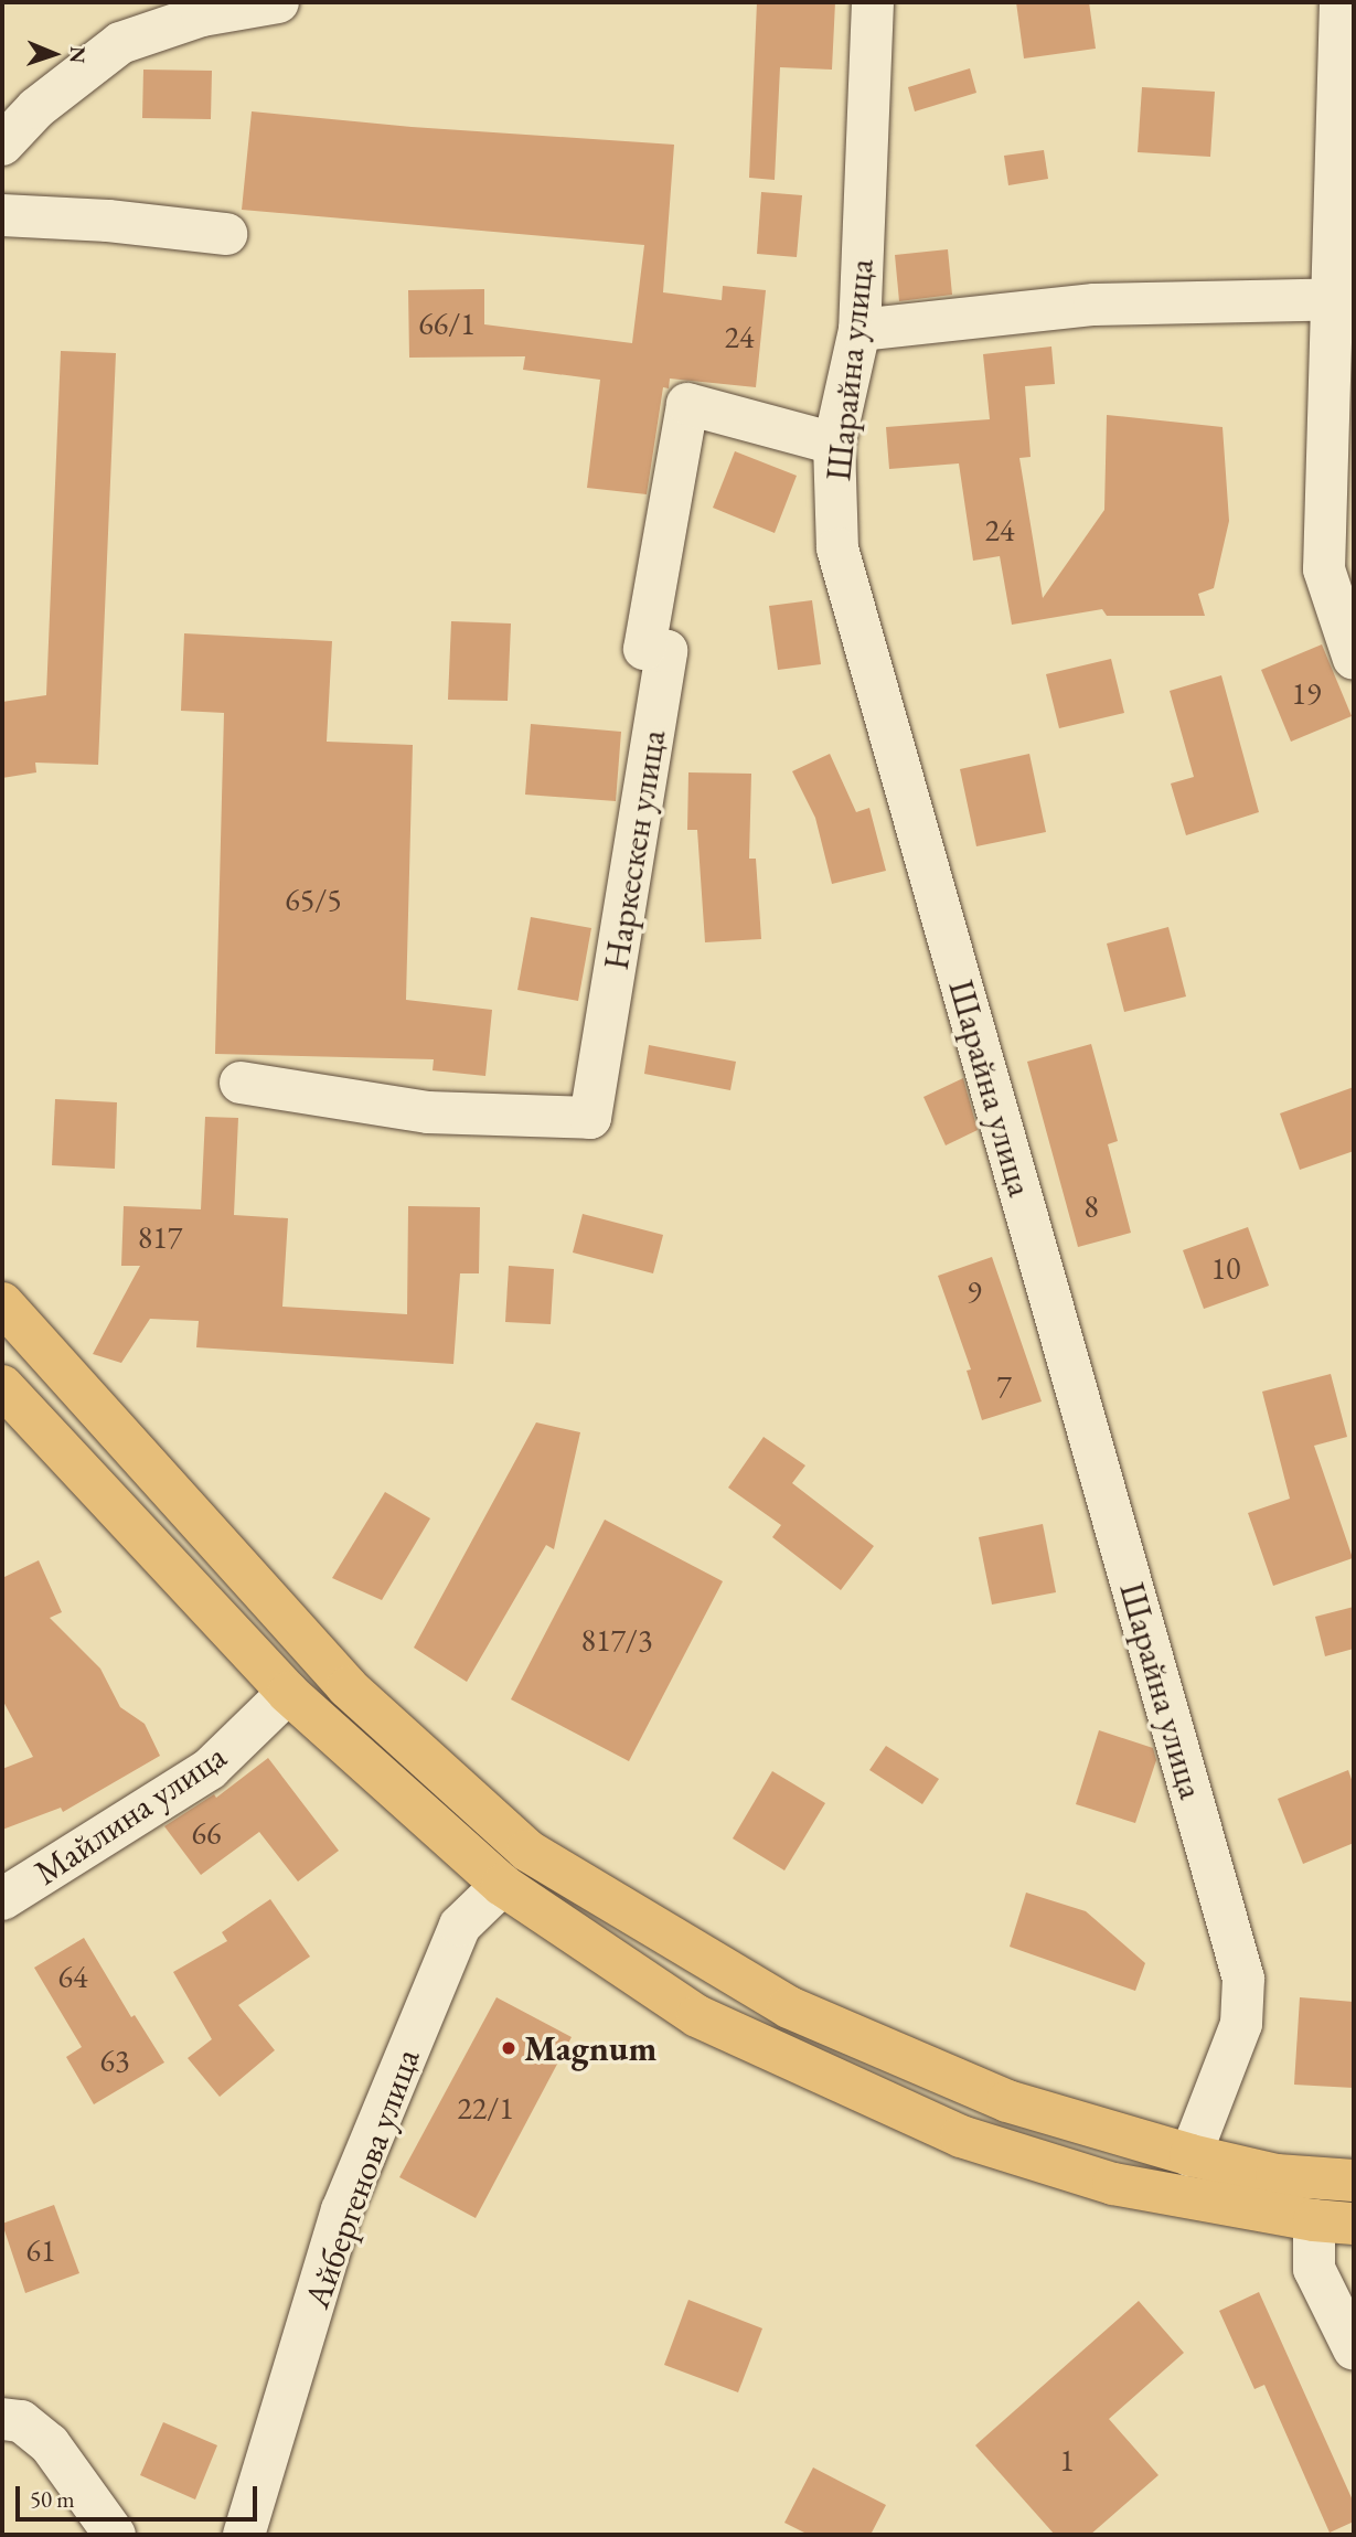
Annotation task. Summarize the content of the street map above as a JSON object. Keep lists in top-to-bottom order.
{
  "streets": {
    "street": [
      "Шарайна улица",
      "Наркескен улица",
      "Майлина улица",
      "Айбергенова улица"
    ]
  },
  "crossings": [
    ["Шарайна улица", "Наркескен улица"]
  ],
  "places": ["Magnum"],
  "house_numbers": [
    "66/1",
    "24",
    "24",
    "19",
    "65/5",
    "8",
    "817",
    "10",
    "9",
    "7",
    "817/3",
    "66",
    "64",
    "63",
    "22/1",
    "61",
    "1"
  ],
  "scale_bar": "50 m",
  "north": "right"
}
